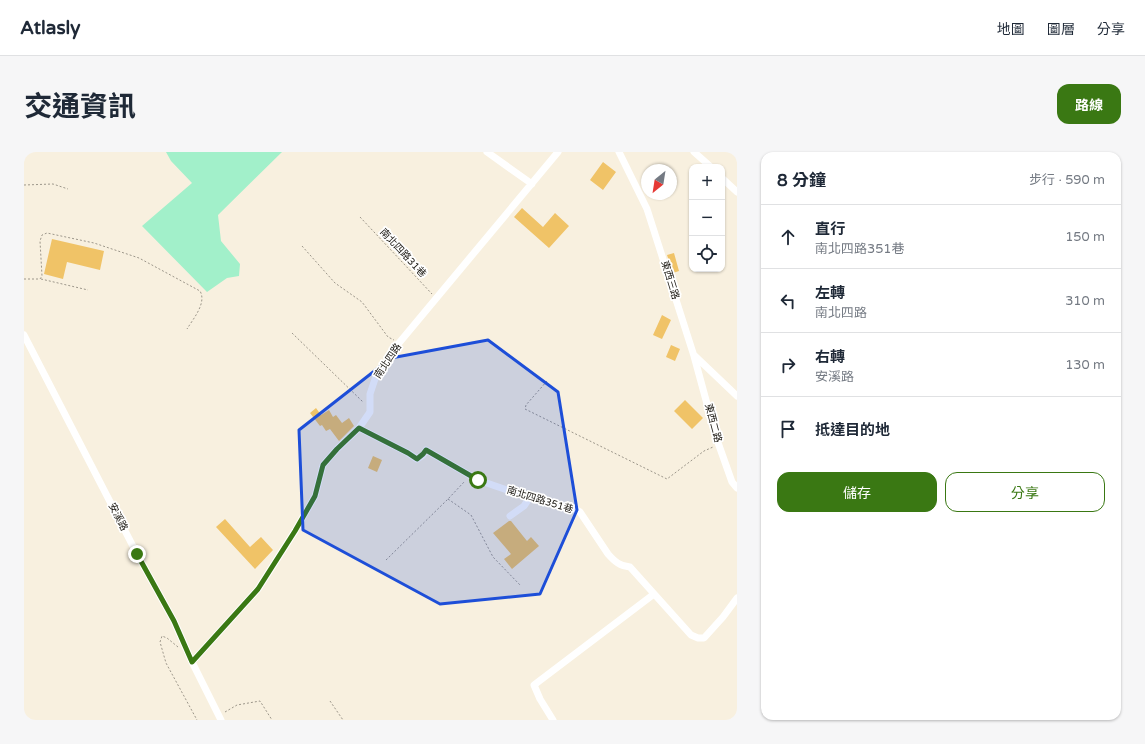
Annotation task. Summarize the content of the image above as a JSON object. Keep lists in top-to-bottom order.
{
  "streets": {
    "street": [
      "東西三路",
      "南北四路",
      "東西二路",
      "南北四路351巷",
      "安溪路"
    ],
    "path": ["南北四路31巷"]
  },
  "crossings": [
    ["南北四路31巷", "南北四路"],
    ["東西三路", "東西二路"],
    ["南北四路", "南北四路351巷"],
    ["南北四路", "安溪路"]
  ],
  "north": "bottom left",
  "page": {
    "header": "Atlasly",
    "nav": ["地圖", "圖層", "分享"],
    "title": "交通資訊",
    "buttons": [
      "路線",
      ["儲存", "分享"]
    ],
    "heading": ["8 分鐘", "步行 · 590 m"],
    "map_buttons": ["+", "−"],
    "list": [
      ["直行", "南北四路351巷", "150 m"],
      ["左轉", "南北四路", "310 m"],
      ["右轉", "安溪路", "130 m"],
      "抵達目的地"
    ]
  }
}
